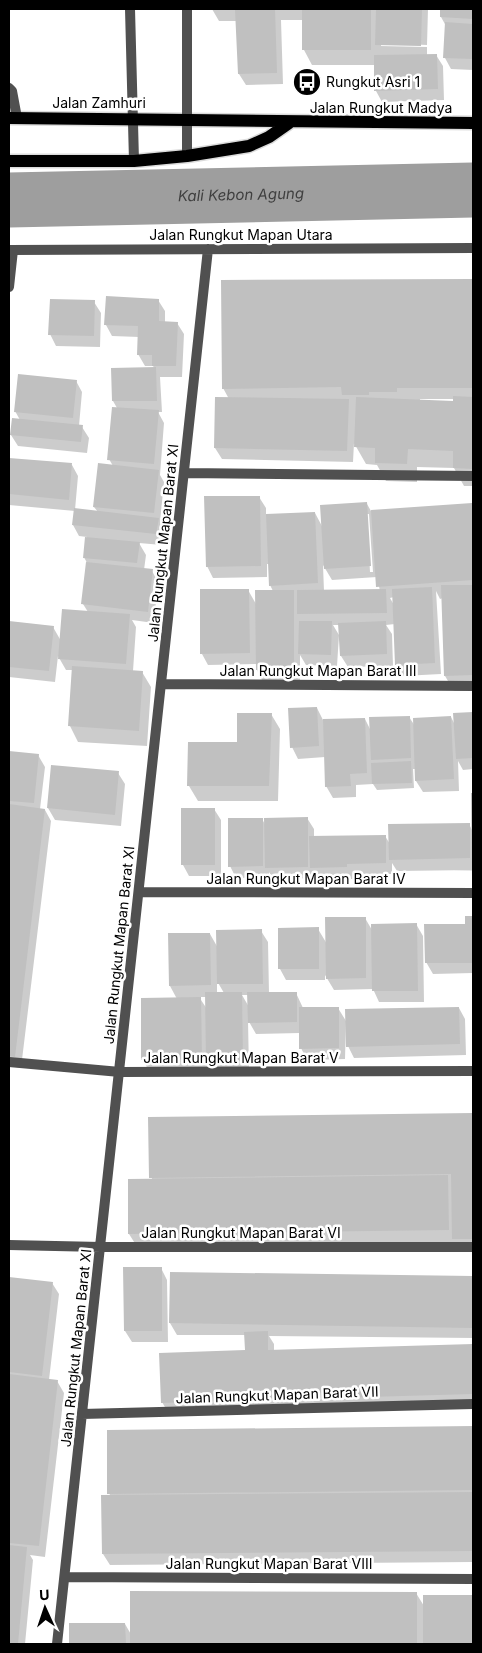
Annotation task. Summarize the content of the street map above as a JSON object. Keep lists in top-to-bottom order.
{
  "streets": {
    "main road": ["Jalan Zamhuri", "Jalan Rungkut Madya"],
    "street": [
      "Jalan Rungkut Mapan Utara",
      "Jalan Rungkut Mapan Barat XI",
      "Jalan Rungkut Mapan Barat III",
      "Jalan Rungkut Mapan Barat IV",
      "Jalan Rungkut Mapan Barat V",
      "Jalan Rungkut Mapan Barat VI",
      "Jalan Rungkut Mapan Barat VII",
      "Jalan Rungkut Mapan Barat VIII"
    ]
  },
  "crossings": [
    ["Jalan Zamhuri", "Jalan Rungkut Madya"],
    ["Jalan Rungkut Mapan Utara", "Jalan Rungkut Mapan Barat XI"],
    ["Jalan Rungkut Mapan Barat XI", "Jalan Rungkut Mapan Barat III"],
    ["Jalan Rungkut Mapan Barat XI", "Jalan Rungkut Mapan Barat IV"],
    ["Jalan Rungkut Mapan Barat XI", "Jalan Rungkut Mapan Barat V"],
    ["Jalan Rungkut Mapan Barat XI", "Jalan Rungkut Mapan Barat VI"],
    ["Jalan Rungkut Mapan Barat XI", "Jalan Rungkut Mapan Barat VII"],
    ["Jalan Rungkut Mapan Barat XI", "Jalan Rungkut Mapan Barat VIII"]
  ],
  "water": ["Kali Kebon Agung"],
  "places": {
    "bus stop": ["Rungkut Asri 1"]
  },
  "north": "top"
}
